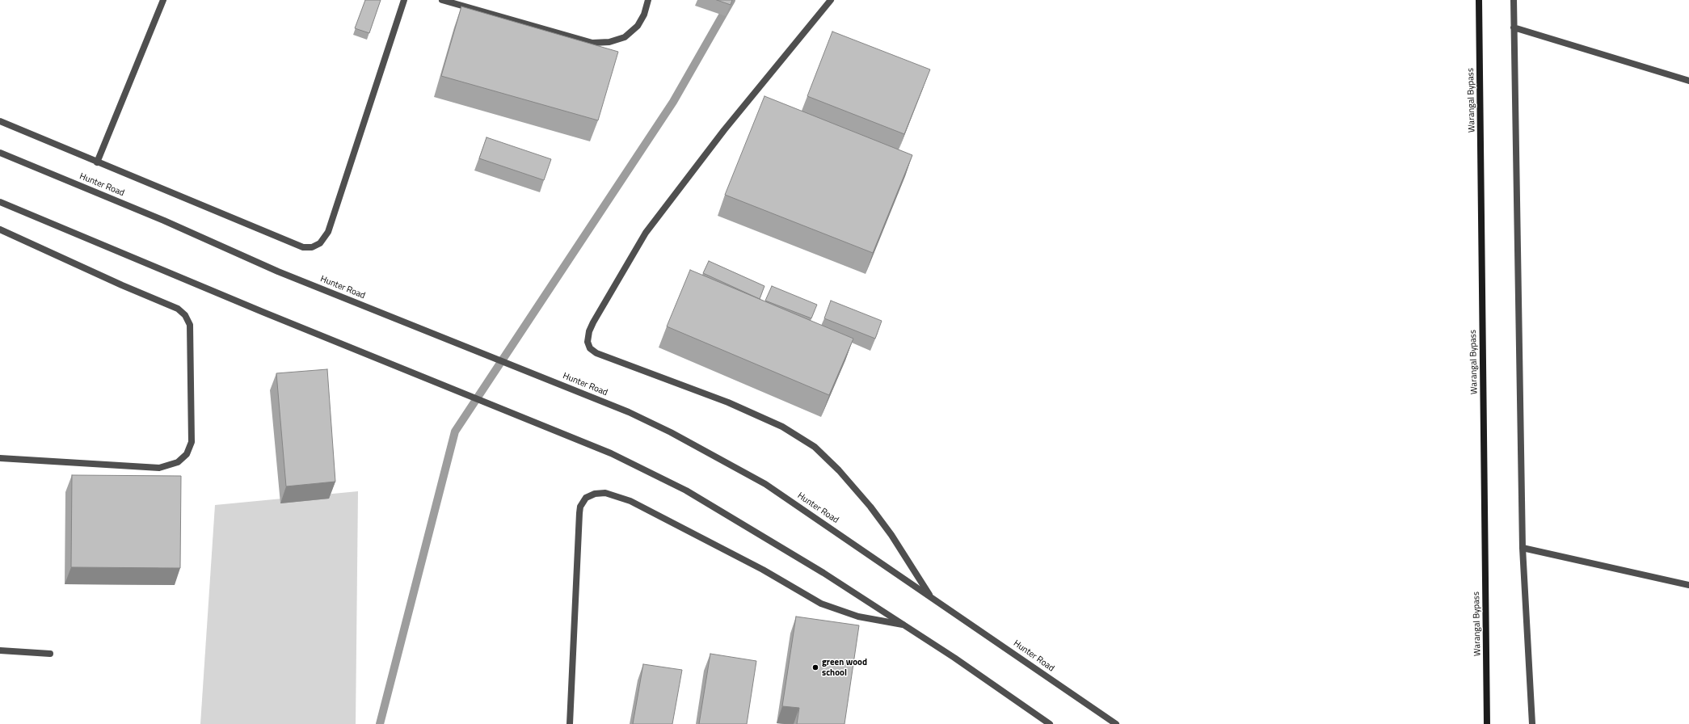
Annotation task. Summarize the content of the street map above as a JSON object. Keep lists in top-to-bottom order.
{
  "streets": {
    "main road": ["Warangal Bypass"],
    "street": ["Hunter Road"]
  },
  "places": ["green wood school"]
}
